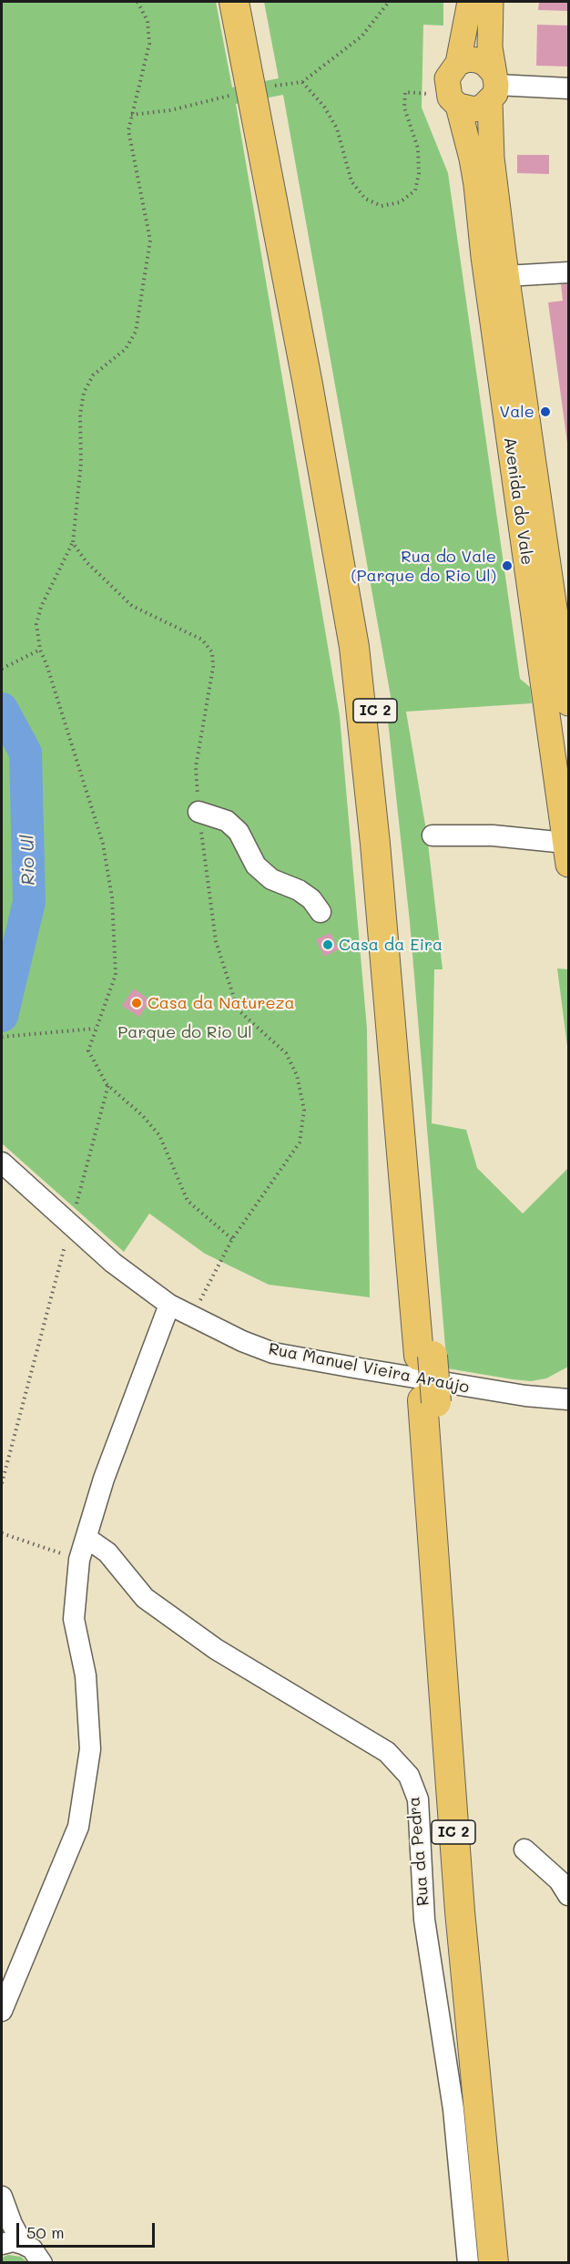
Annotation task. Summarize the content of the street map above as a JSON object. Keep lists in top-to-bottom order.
{
  "streets": {
    "highway": ["IC 2"],
    "main road": ["Avenida do Vale"],
    "street": ["Rua Manuel Vieira Araújo", "Rua da Pedra"]
  },
  "water": ["Rio Ul"],
  "parks": ["Parque do Rio Ul"],
  "places": [
    "Vale",
    "Rua do Vale (Parque do Rio Ul)",
    "Casa da Eira",
    "Casa da Natureza"
  ],
  "scale_bar": "50 m"
}
